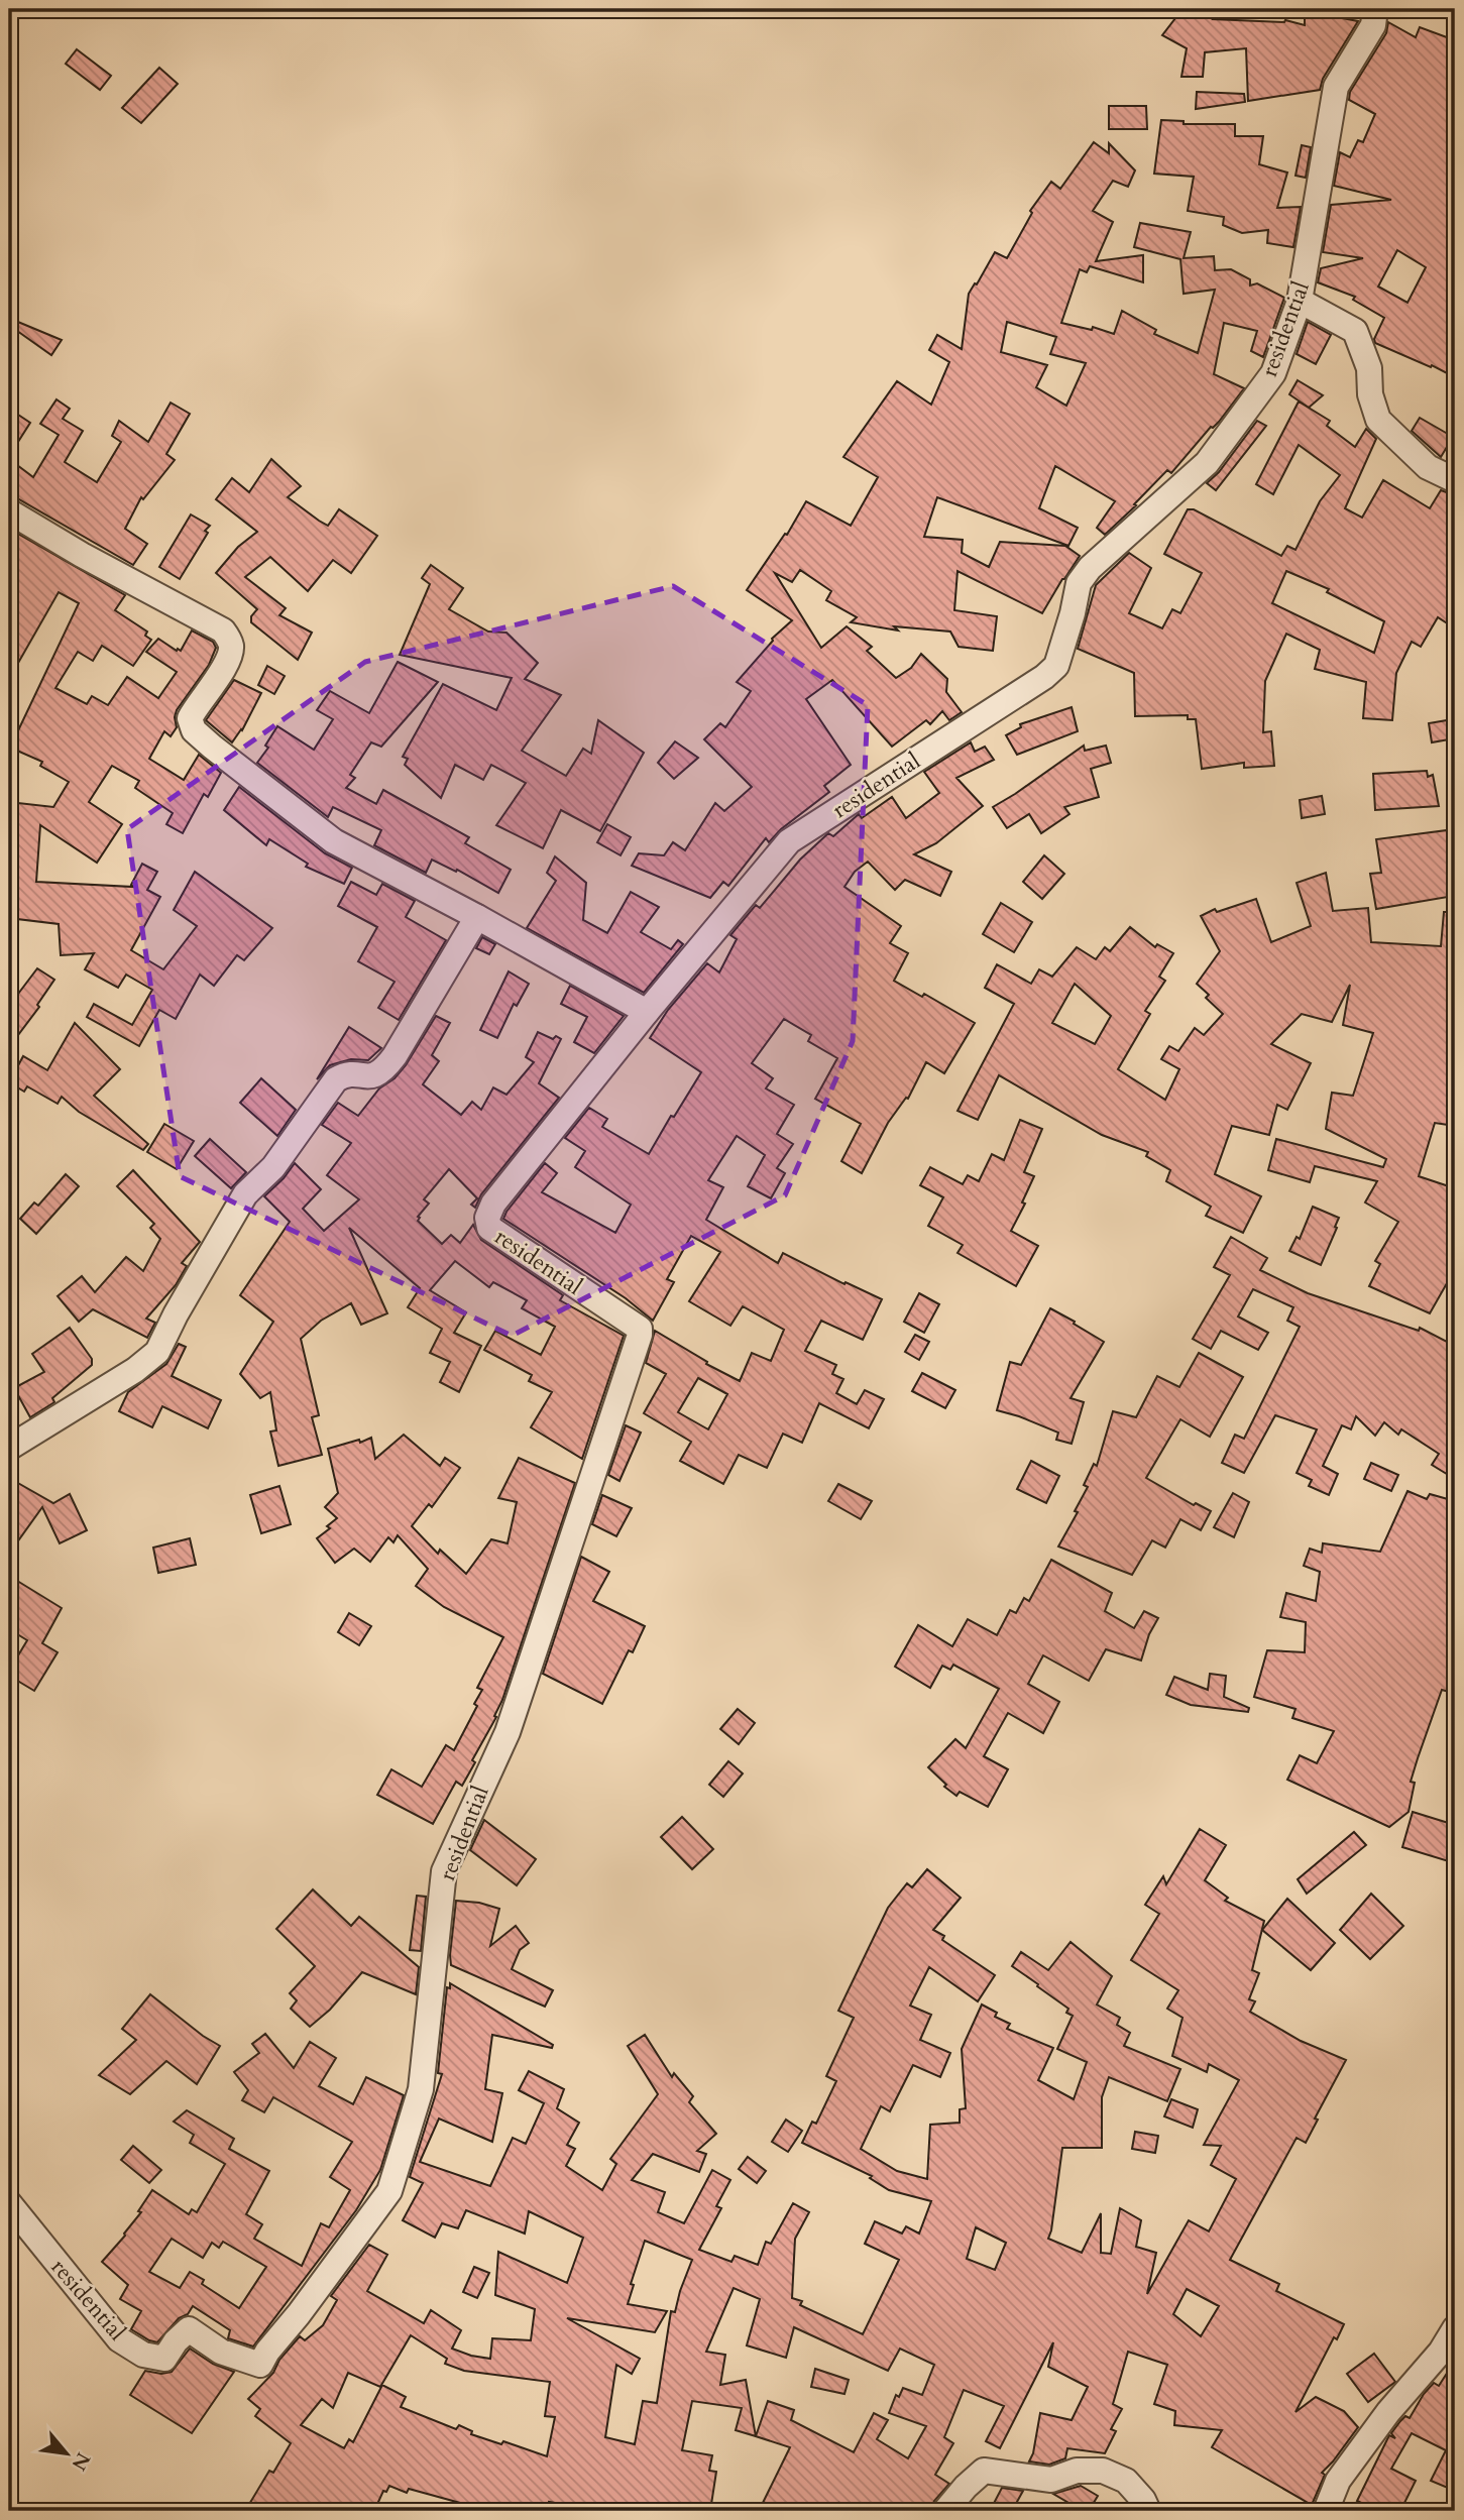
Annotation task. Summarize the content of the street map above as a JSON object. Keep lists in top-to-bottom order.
{
  "streets": {
    "street": ["residential"]
  },
  "north": "bottom right"
}
